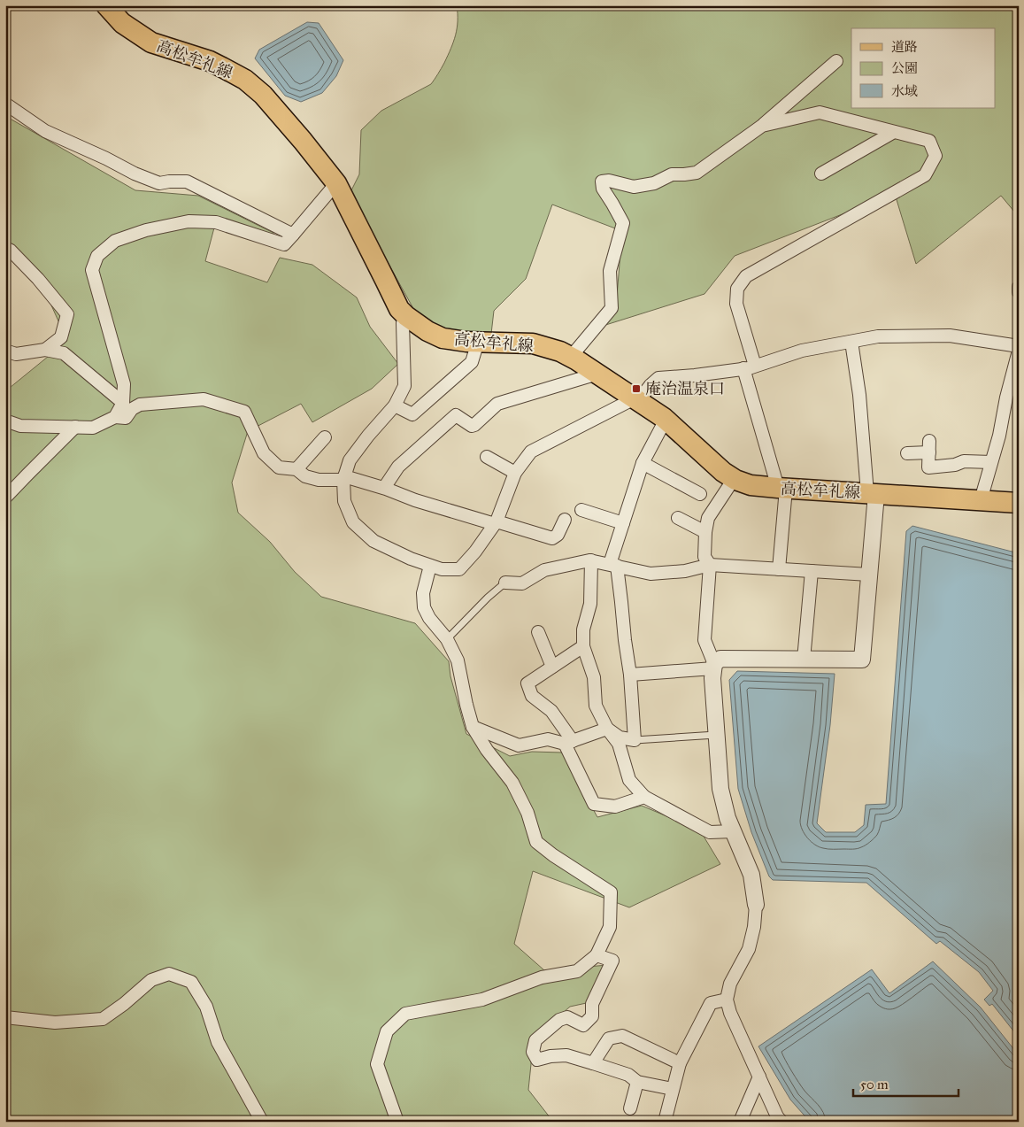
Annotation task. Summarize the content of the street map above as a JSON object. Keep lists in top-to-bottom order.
{
  "streets": {
    "main road": ["高松牟礼線"]
  },
  "places": {
    "transit": ["庵治温泉口"]
  },
  "legend": ["道路", "公園", "水域"],
  "scale_bar": "50 m"
}
